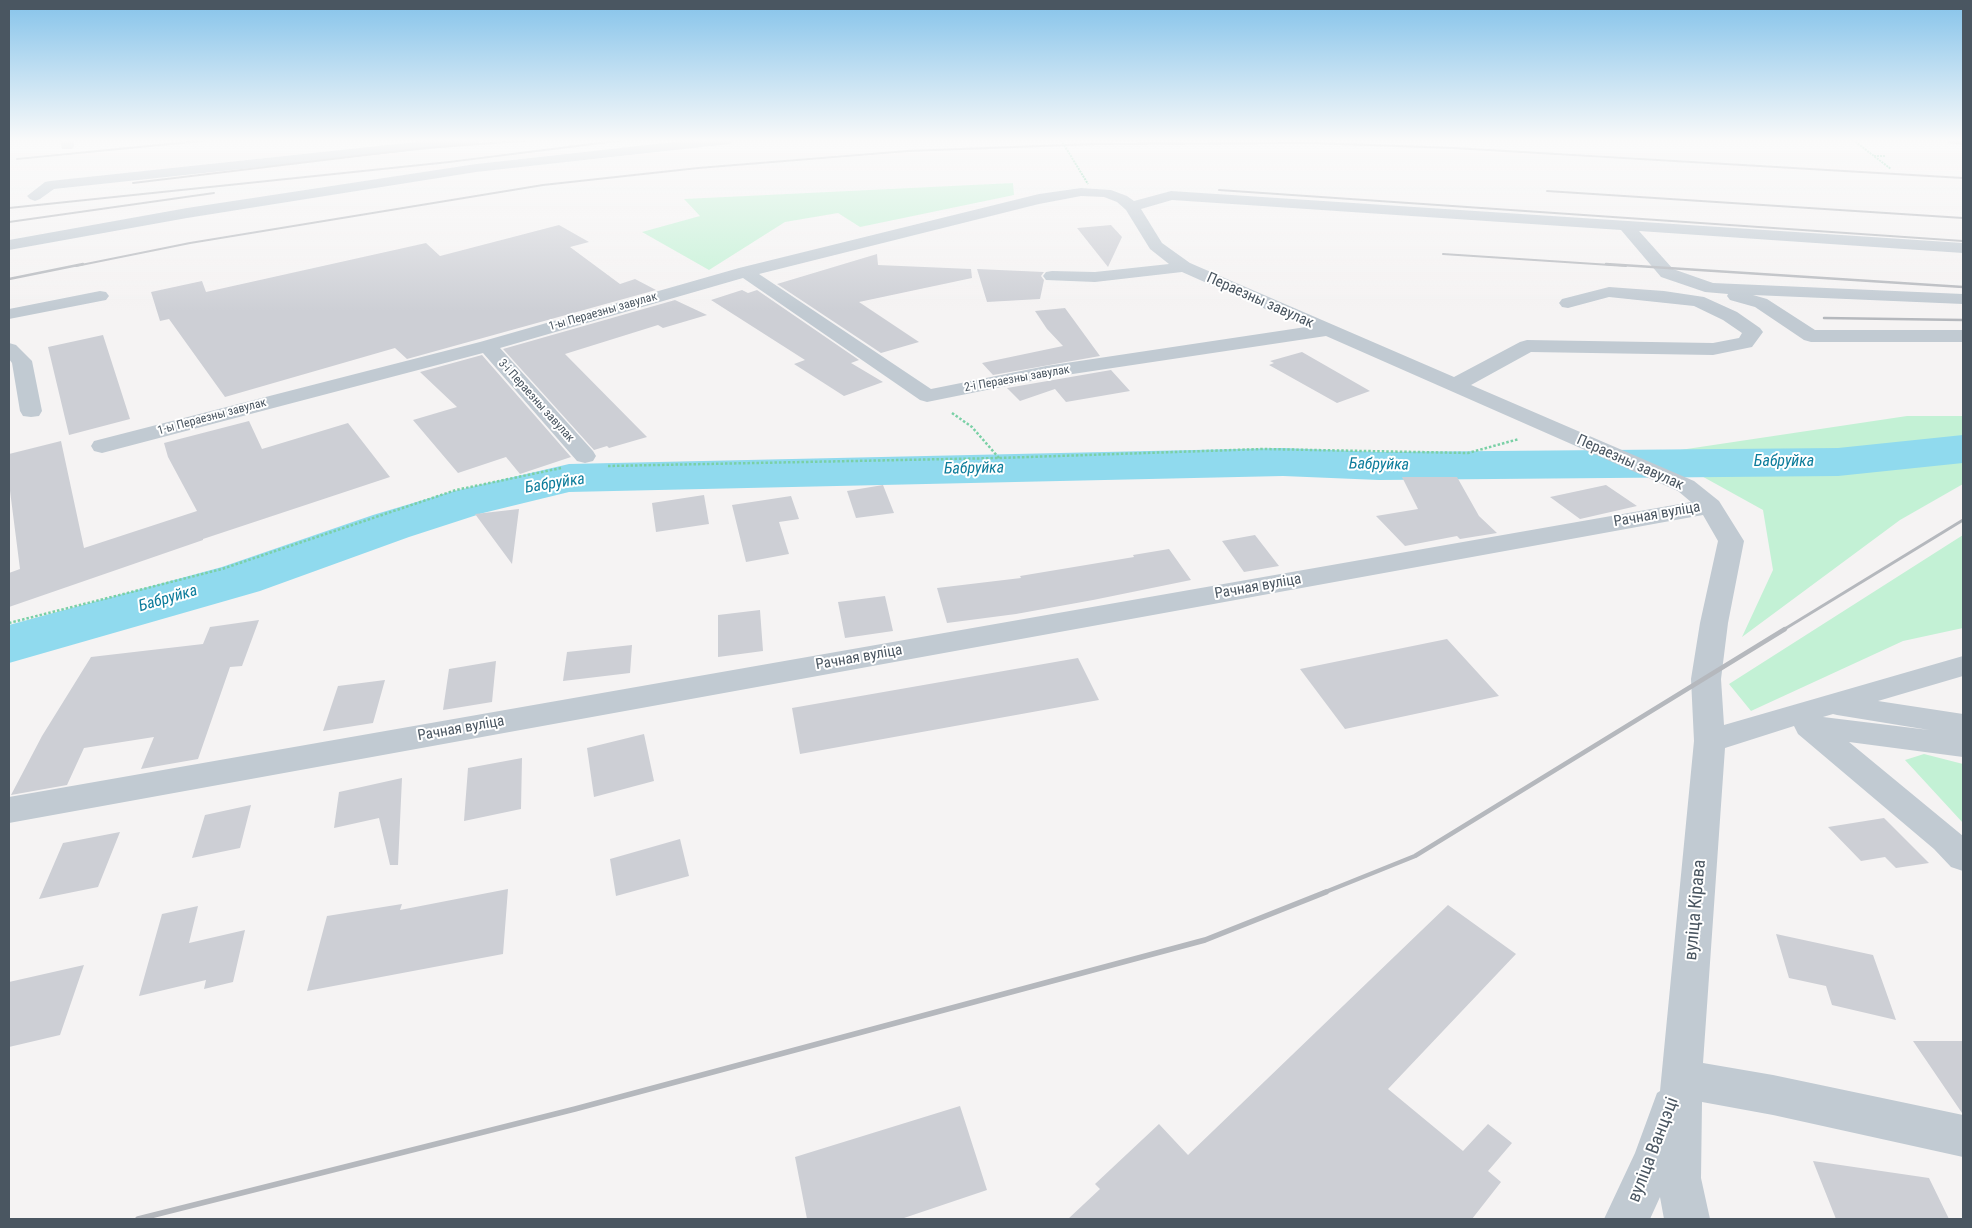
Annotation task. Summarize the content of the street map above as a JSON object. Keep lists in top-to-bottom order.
{
  "streets": {
    "street": [
      "Пераезны завулак",
      "1-ы Пераезны завулак",
      "2-і Пераезны завулак",
      "3-і Пераезны завулак",
      "Рачная вуліца",
      "вуліца Кірава",
      "вуліца Ванцэці"
    ]
  },
  "crossings": [
    ["Пераезны завулак", "1-ы Пераезны завулак"],
    ["Пераезны завулак", "2-і Пераезны завулак"],
    ["Пераезны завулак", "Рачная вуліца"],
    ["Пераезны завулак", "вуліца Кірава"],
    ["1-ы Пераезны завулак", "3-і Пераезны завулак"],
    ["вуліца Кірава", "вуліца Ванцэці"]
  ],
  "water": ["Бабруйка"]
}
